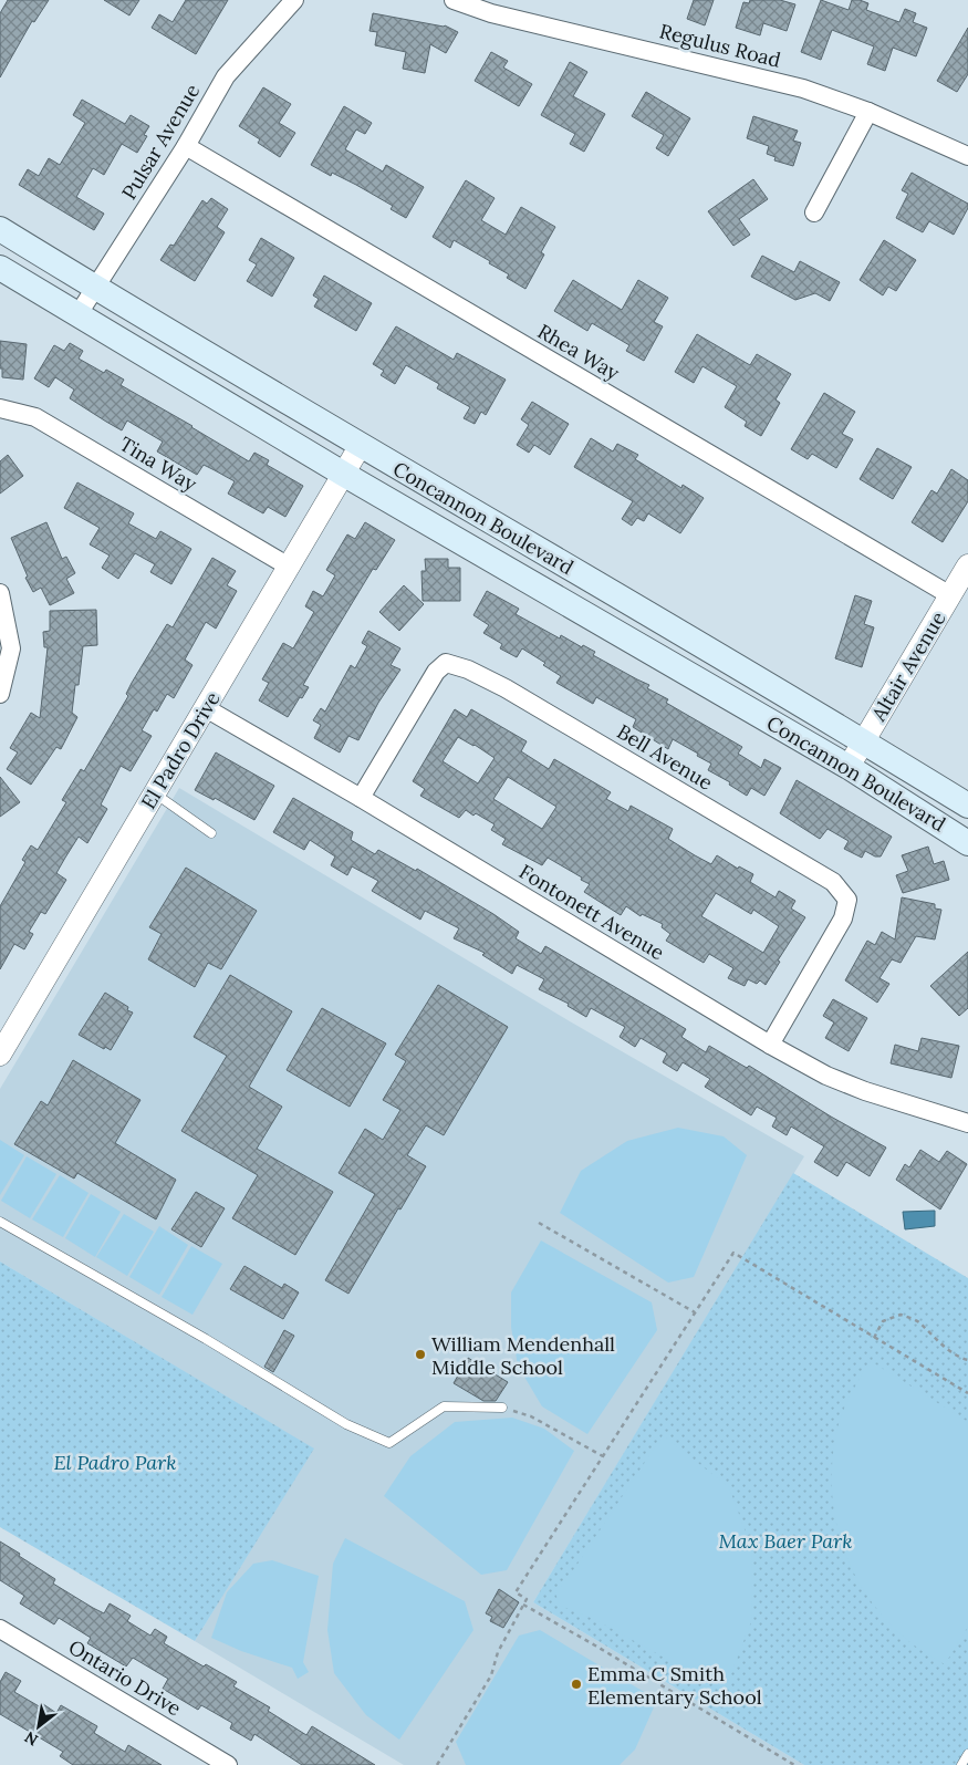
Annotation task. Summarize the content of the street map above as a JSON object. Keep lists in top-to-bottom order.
{
  "streets": {
    "main road": ["Concannon Boulevard"],
    "street": [
      "Regulus Road",
      "Pulsar Avenue",
      "Rhea Way",
      "Tina Way",
      "Altair Avenue",
      "El Padro Drive",
      "Bell Avenue",
      "Fontonett Avenue",
      "Ontario Drive"
    ]
  },
  "crossings": [
    ["Pulsar Avenue", "Rhea Way"],
    ["Pulsar Avenue", "Concannon Boulevard"],
    ["Rhea Way", "Altair Avenue"],
    ["Tina Way", "El Padro Drive"],
    ["Concannon Boulevard", "Altair Avenue"],
    ["Concannon Boulevard", "El Padro Drive"],
    ["El Padro Drive", "Fontonett Avenue"],
    ["Bell Avenue", "Fontonett Avenue"]
  ],
  "parks": ["El Padro Park", "Max Baer Park"],
  "places": ["William Mendenhall Middle School", "Emma C Smith Elementary School"],
  "north": "bottom left"
}
